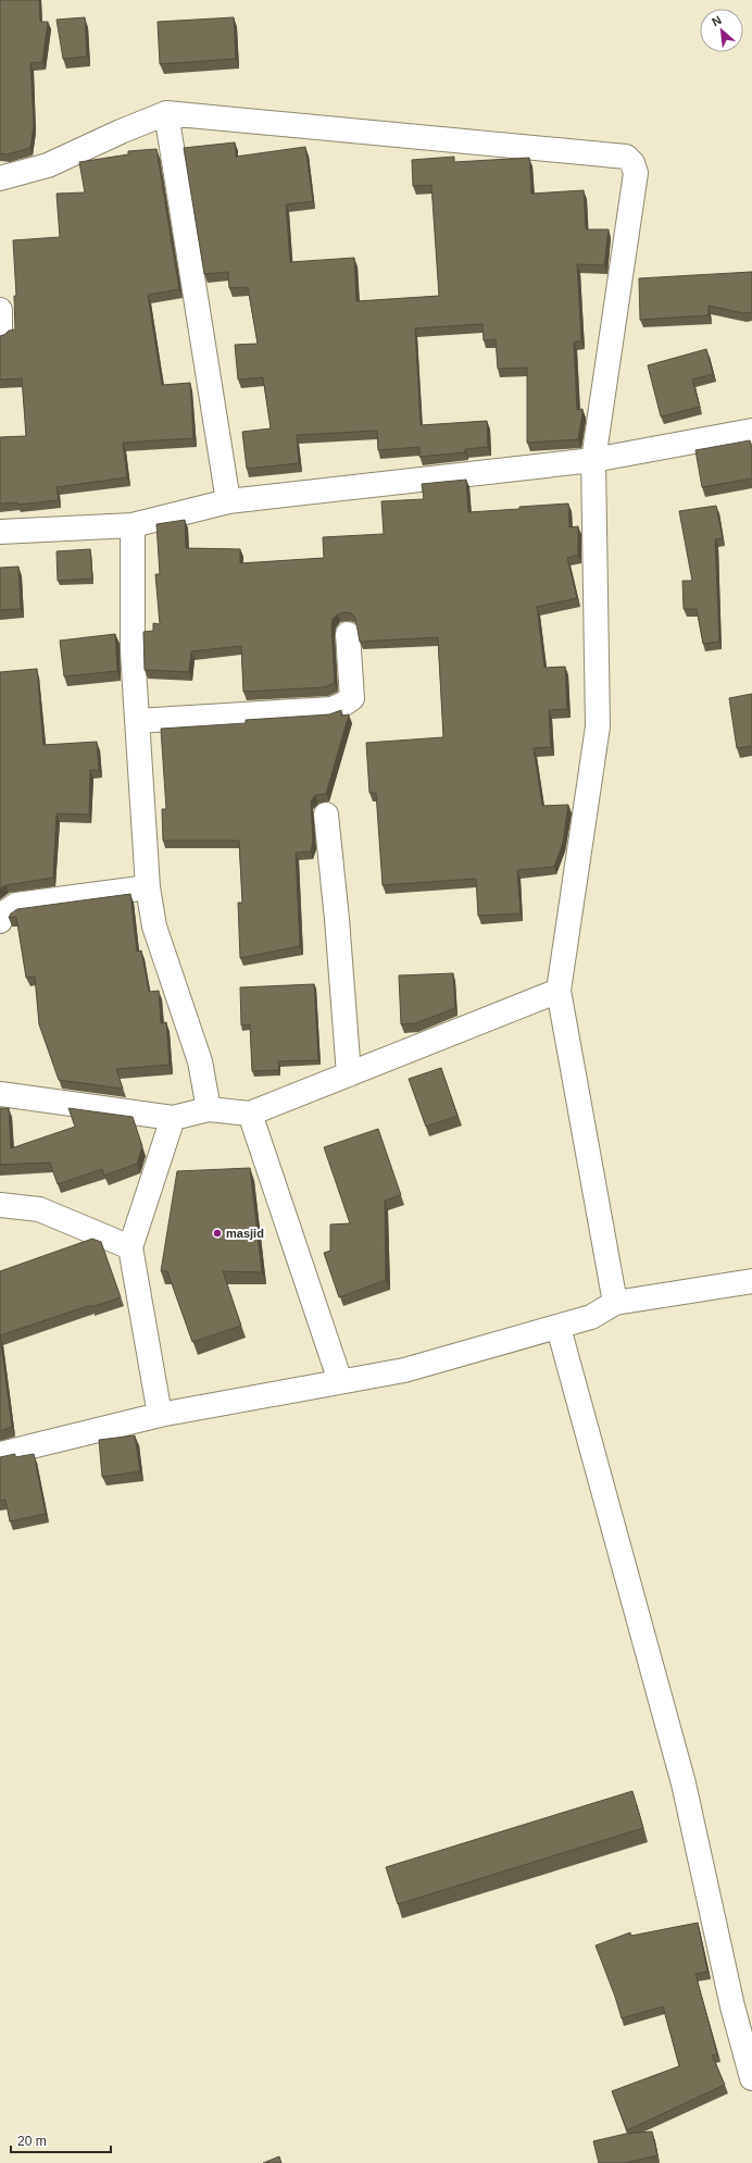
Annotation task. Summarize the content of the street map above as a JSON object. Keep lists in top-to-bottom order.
{
  "places": ["masjid"],
  "scale_bar": "20 m",
  "north": "top left"
}
